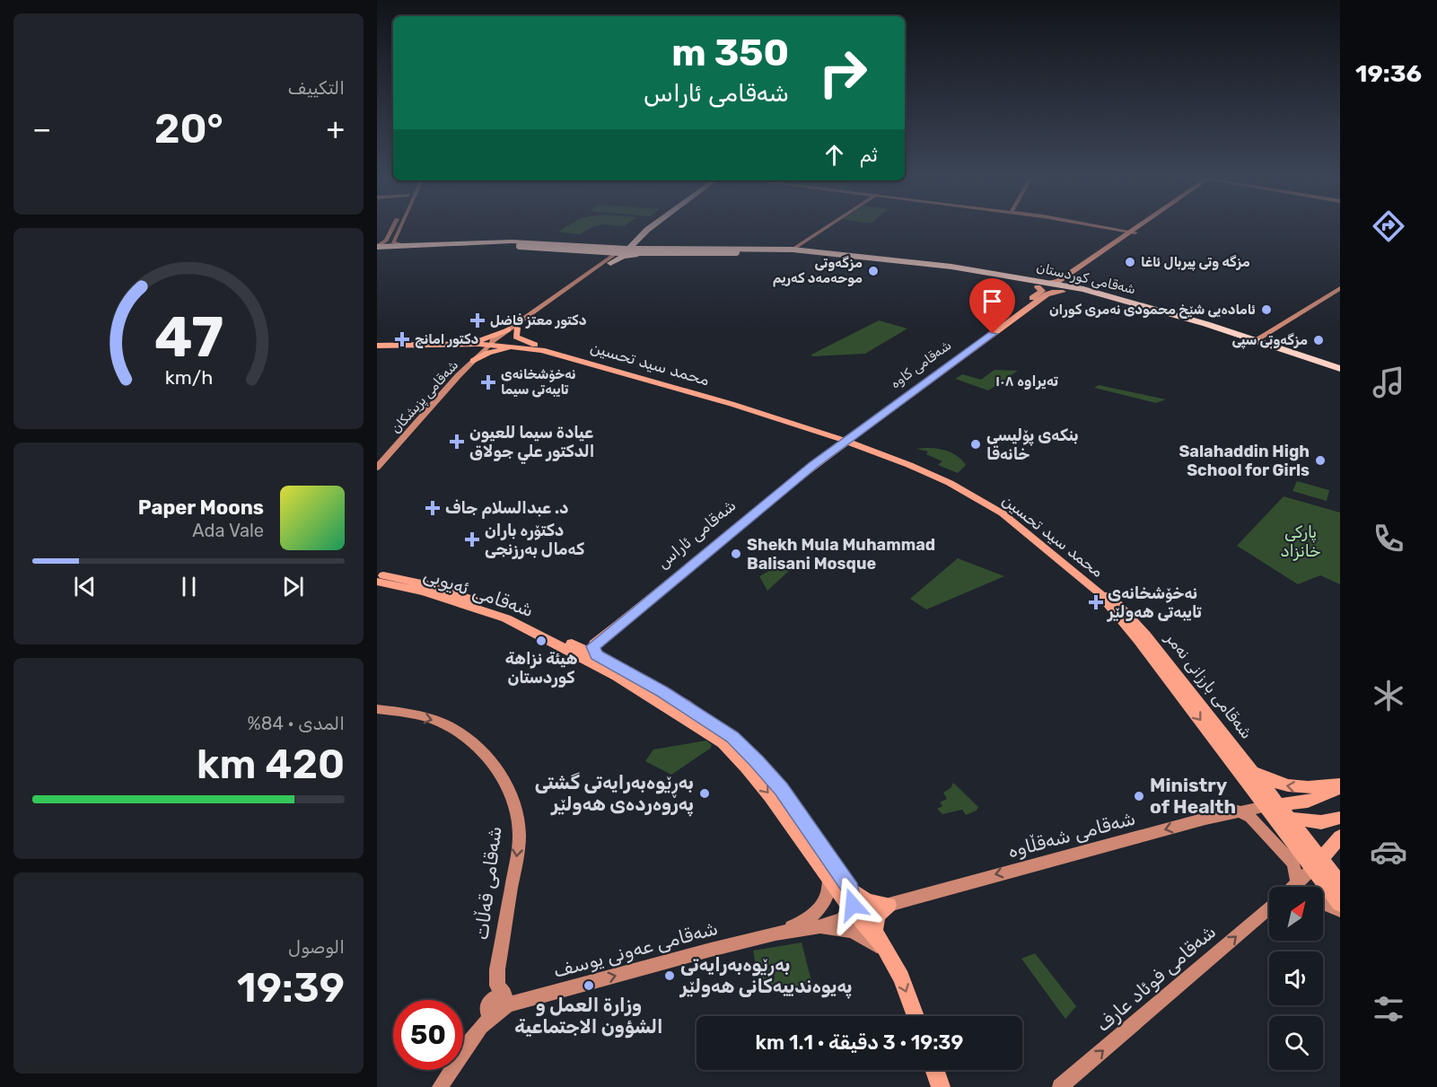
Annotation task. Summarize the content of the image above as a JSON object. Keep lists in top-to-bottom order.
{
  "streets": {
    "highway": ["شەقامی کوردستان"],
    "main road": [
      "محمد سید تحسین",
      "شەقامی کاوە",
      "شەقامی پزیشکان",
      "شەقامی ئاراس",
      "شەقامی ئەیوبی",
      "شەقامی بارزانی نەمر",
      "شەقامی شەقڵاوە",
      "شەقامی قەڵات",
      "شەقامی عەونی یوسف",
      "شەقامی فوئاد عارف"
    ]
  },
  "crossings": [
    ["شەقامی کوردستان", "شەقامی کاوە"],
    ["شەقامی کوردستان", "شەقامی پزیشکان"],
    ["محمد سید تحسین", "شەقامی کاوە"],
    ["محمد سید تحسین", "شەقامی پزیشکان"],
    ["محمد سید تحسین", "شەقامی ئاراس"],
    ["محمد سید تحسین", "شەقامی بارزانی نەمر"],
    ["محمد سید تحسین", "شەقامی شەقڵاوە"],
    ["شەقامی کاوە", "شەقامی ئاراس"],
    ["شەقامی کاوە", "شەقامی بارزانی نەمر"],
    ["شەقامی ئاراس", "شەقامی ئەیوبی"],
    ["شەقامی ئاراس", "شەقامی بارزانی نەمر"],
    ["شەقامی ئەیوبی", "شەقامی شەقڵاوە"],
    ["شەقامی ئەیوبی", "شەقامی عەونی یوسف"],
    ["شەقامی بارزانی نەمر", "شەقامی شەقڵاوە"],
    ["شەقامی قەڵات", "شەقامی عەونی یوسف"]
  ],
  "one_way": [
    "محمد سید تحسین",
    "شەقامی شەقڵاوە",
    "شەقامی قەڵات",
    "شەقامی عەونی یوسف",
    "شەقامی فوئاد عارف"
  ],
  "districts": ["تەیراوە ١٠٨"],
  "parks": ["پارکی خانزاد"],
  "places": {
    "other": [
      "مزگه وتى پيربال ئاغا",
      "مزگەوتی موحەمەد کەریم",
      "ئامادەیی شێخ محمودی نەمری کوران",
      "مزگەوتی سپی",
      "بنکەی پۆلیسی خانەقا",
      "Salahaddin High School for Girls",
      "Shekh Mula Muhammad Balisani Mosque",
      "هيئة نزاهة كوردستان",
      "بەڕێوەبەرایەتی گشتی پەروەردەی هەولێر",
      "Ministry of Health",
      "بەڕێوەبەرایەتی پەیوەندییەکانی هەولێر",
      "وزارة العمل و الشؤون الاجتماعية"
    ],
    "health": [
      "دكتور معتز فاضل",
      "دكتور امانج",
      "نەخۆشخانەی تایبەتی سیما",
      "عيادة سيما للعيون الدكتور علي جولاق",
      "د. عبدالسلام جاف",
      "دكتۆرە باران کەمال بەرزنجی",
      "نەخۆشخانەی تایبەتی هەولێر"
    ]
  },
  "north": "top right",
  "page": {
    "tabs": "19:36",
    "tile": [
      "التكييف",
      ["المدى · 84%", "420 km"],
      ["الوصول", "19:39"]
    ],
    "turn": ["350 m", "شەقامی ئاراس"],
    "heat": ["−", "20°", "+"],
    "then": "ثم",
    "song": ["Paper Moons", "Ada Vale"],
    "limit": "50",
    "trip": "19:39 · 3 دقيقة · 1.1 km",
    "gauge": ["47", "km/h"]
  }
}
